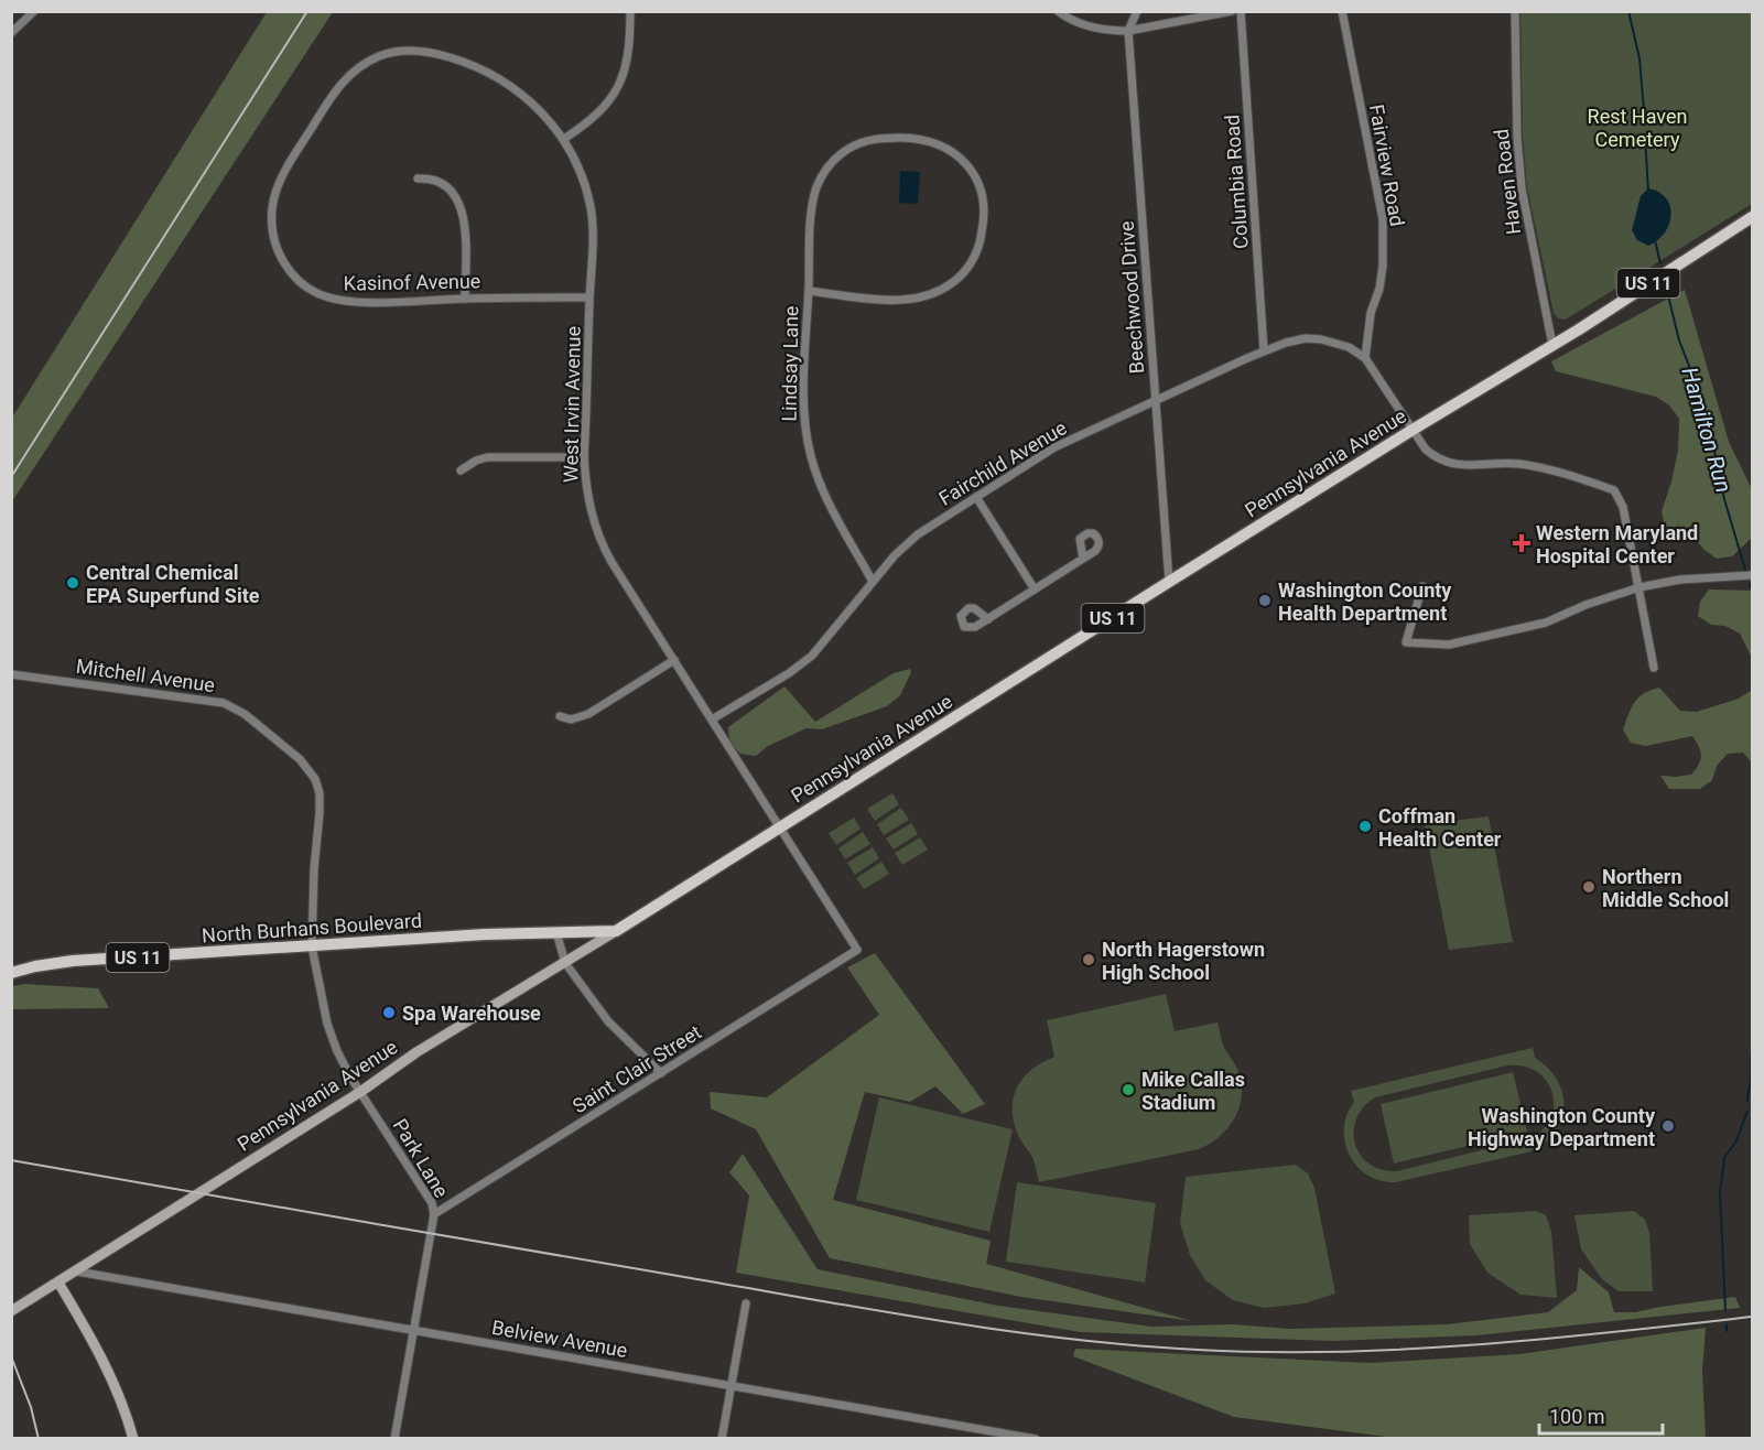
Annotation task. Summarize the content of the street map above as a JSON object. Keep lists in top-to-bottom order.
{
  "streets": {
    "main road": ["US 11", "Pennsylvania Avenue", "North Burhans Boulevard"],
    "street": [
      "Fairview Road",
      "Columbia Road",
      "Haven Road",
      "Kasinof Avenue",
      "Beechwood Drive",
      "Lindsay Lane",
      "West Irvin Avenue",
      "Fairchild Avenue",
      "Mitchell Avenue",
      "Saint Clair Street",
      "Park Lane",
      "Belview Avenue"
    ]
  },
  "crossings": [
    ["Fairview Road", "Fairchild Avenue"],
    ["Columbia Road", "Fairchild Avenue"],
    ["Haven Road", "Pennsylvania Avenue"],
    ["Kasinof Avenue", "West Irvin Avenue"],
    ["Beechwood Drive", "Fairchild Avenue"],
    ["Beechwood Drive", "Pennsylvania Avenue"],
    ["Lindsay Lane", "Fairchild Avenue"],
    ["West Irvin Avenue", "Fairchild Avenue"],
    ["West Irvin Avenue", "Pennsylvania Avenue"],
    ["West Irvin Avenue", "Saint Clair Street"],
    ["Pennsylvania Avenue", "North Burhans Boulevard"],
    ["Pennsylvania Avenue", "Park Lane"],
    ["Pennsylvania Avenue", "Belview Avenue"],
    ["Mitchell Avenue", "North Burhans Boulevard"],
    ["Mitchell Avenue", "Park Lane"],
    ["North Burhans Boulevard", "Park Lane"],
    ["Saint Clair Street", "Park Lane"],
    ["Park Lane", "Belview Avenue"]
  ],
  "water": ["Hamilton Run"],
  "parks": ["Rest Haven Cemetery"],
  "places": {
    "health": ["Western Maryland Hospital Center"],
    "other": [
      "Central Chemical EPA Superfund Site",
      "Washington County Health Department",
      "Coffman Health Center",
      "Northern Middle School",
      "North Hagerstown High School",
      "Spa Warehouse",
      "Mike Callas Stadium",
      "Washington County Highway Department"
    ]
  },
  "scale_bar": "100 m"
}
